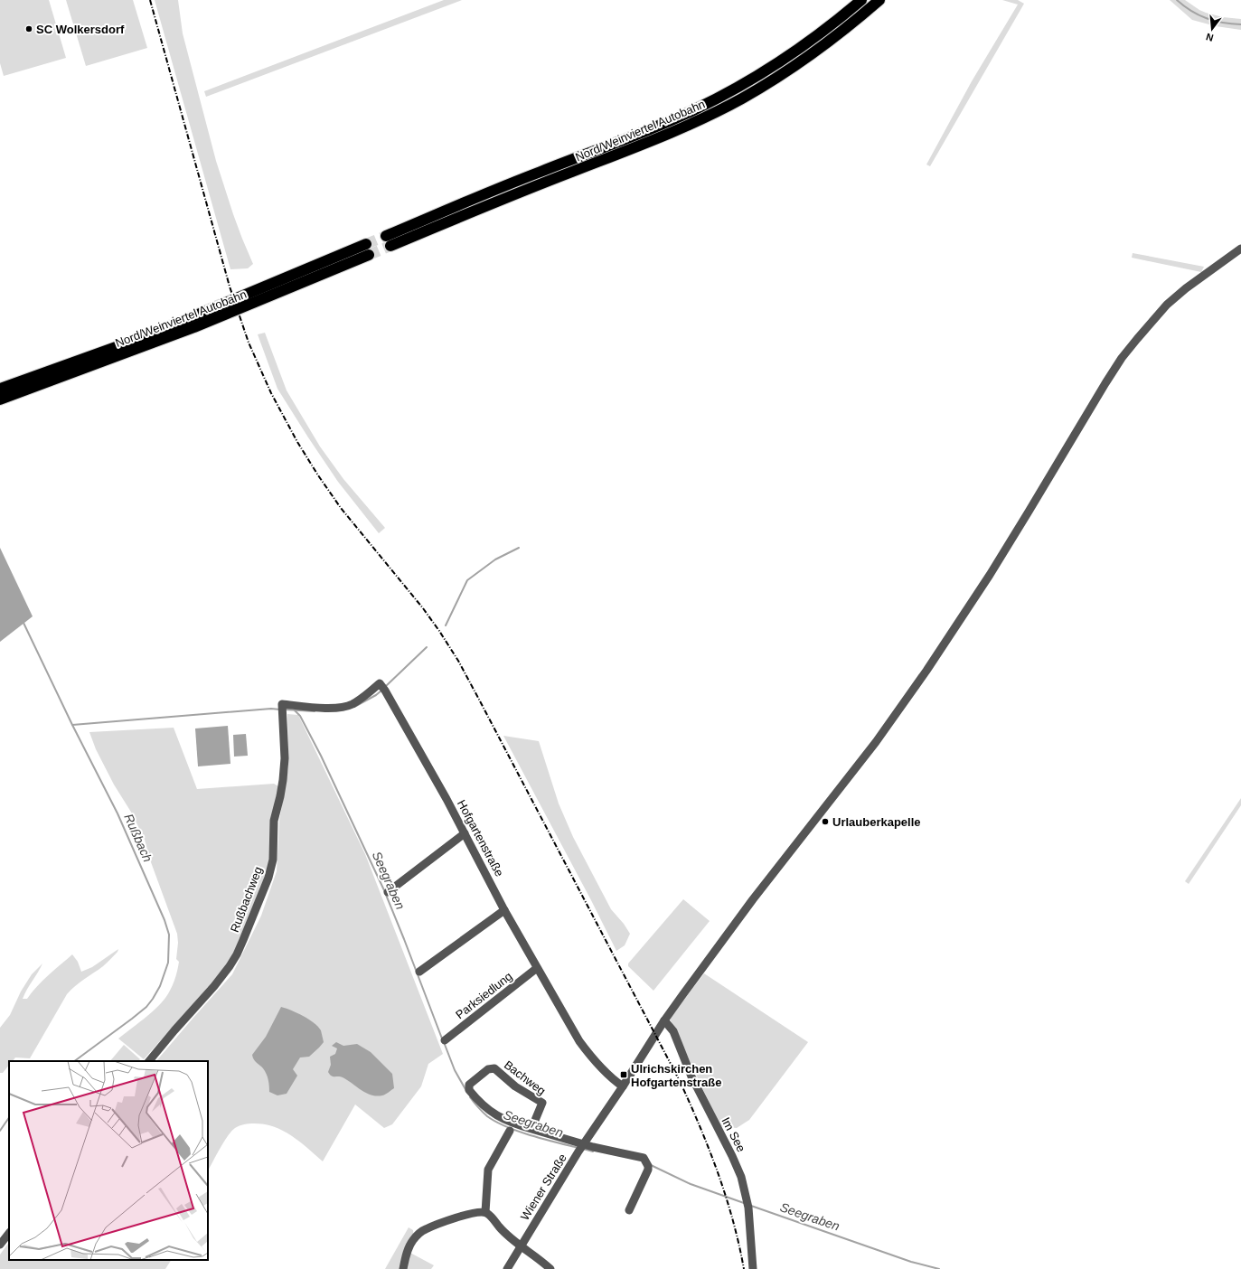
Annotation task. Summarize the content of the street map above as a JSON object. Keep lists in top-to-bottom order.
{
  "streets": {
    "highway": ["Nord/Weinviertel Autobahn"],
    "street": [
      "Hofgartenstraße",
      "Rußbachweg",
      "Parksiedlung",
      "Bachweg",
      "Im See",
      "Wiener Straße"
    ]
  },
  "crossings": [
    ["Hofgartenstraße", "Rußbachweg"],
    ["Hofgartenstraße", "Parksiedlung"],
    ["Hofgartenstraße", "Wiener Straße"],
    ["Bachweg", "Wiener Straße"],
    ["Im See", "Wiener Straße"]
  ],
  "water": ["Rußbach", "Seegraben"],
  "places": {
    "other": ["SC Wolkersdorf", "Urlauberkapelle"],
    "transit": ["Ulrichskirchen Hofgartenstraße"]
  },
  "north": "bottom"
}
